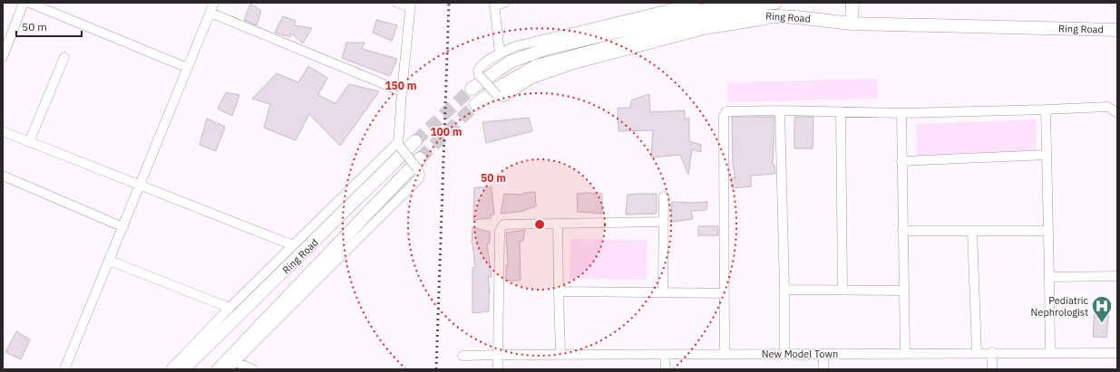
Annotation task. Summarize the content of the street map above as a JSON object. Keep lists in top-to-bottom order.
{
  "streets": {
    "street": ["Ring Road", "New Model Town"]
  },
  "places": {
    "hospital": ["Pediatric Nephrologist"]
  },
  "scale_bar": "50 m",
  "rings": ["150 m", "100 m", "50 m"]
}
